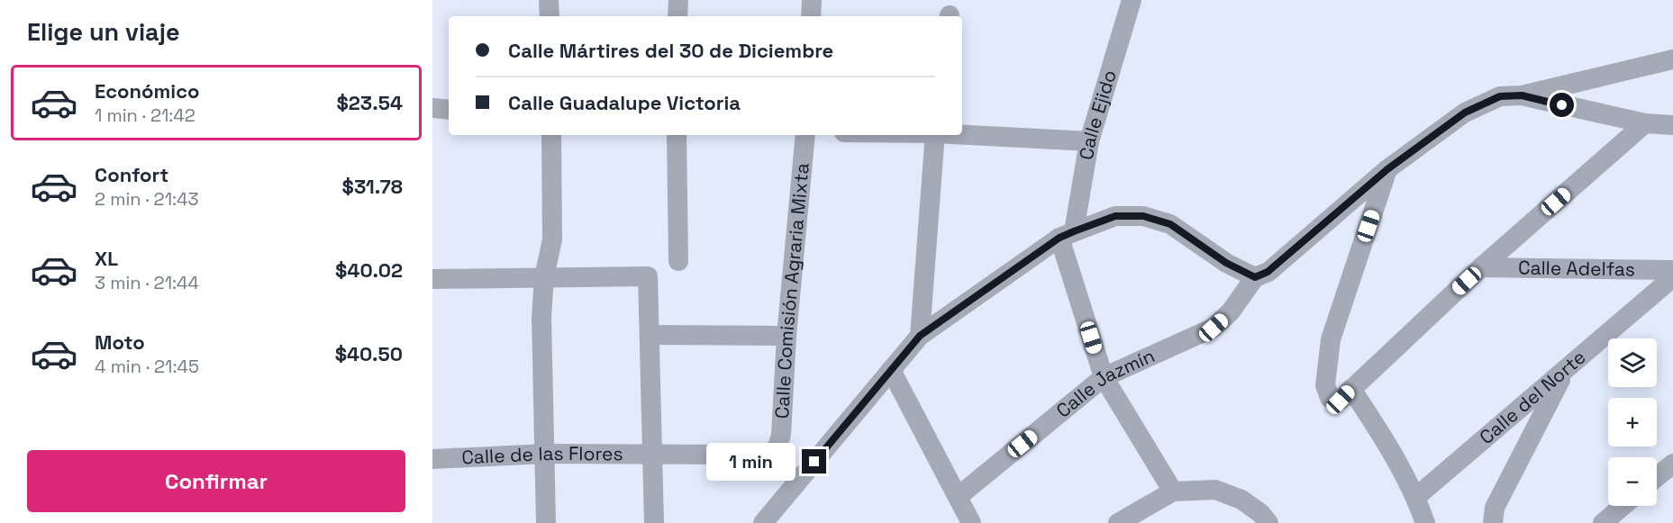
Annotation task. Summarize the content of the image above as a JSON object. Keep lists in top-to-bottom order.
{
  "streets": {
    "street": [
      "Calle Ejido",
      "Calle Adelfas",
      "Calle Comisión Agraria Mixta",
      "Calle Jazmín",
      "Calle del Norte",
      "Calle de las Flores"
    ]
  },
  "crossings": [
    ["Calle Comisión Agraria Mixta", "Calle de las Flores"]
  ],
  "page": {
    "heading": "Elige un viaje",
    "banner": ["Calle Mártires del 30 de Diciembre", "Calle Guadalupe Victoria"],
    "list": [
      {
        "name": "Económico",
        "note": "1 min · 21:42",
        "value": "$23.54"
      },
      {
        "name": "Confort",
        "note": "2 min · 21:43",
        "value": "$31.78"
      },
      {
        "name": "XL",
        "note": "3 min · 21:44",
        "value": "$40.02"
      },
      {
        "name": "Moto",
        "note": "4 min · 21:45",
        "value": "$40.50"
      }
    ],
    "map_buttons": ["+", "−"],
    "buttons": "Confirmar",
    "bubble": "1 min"
  }
}
